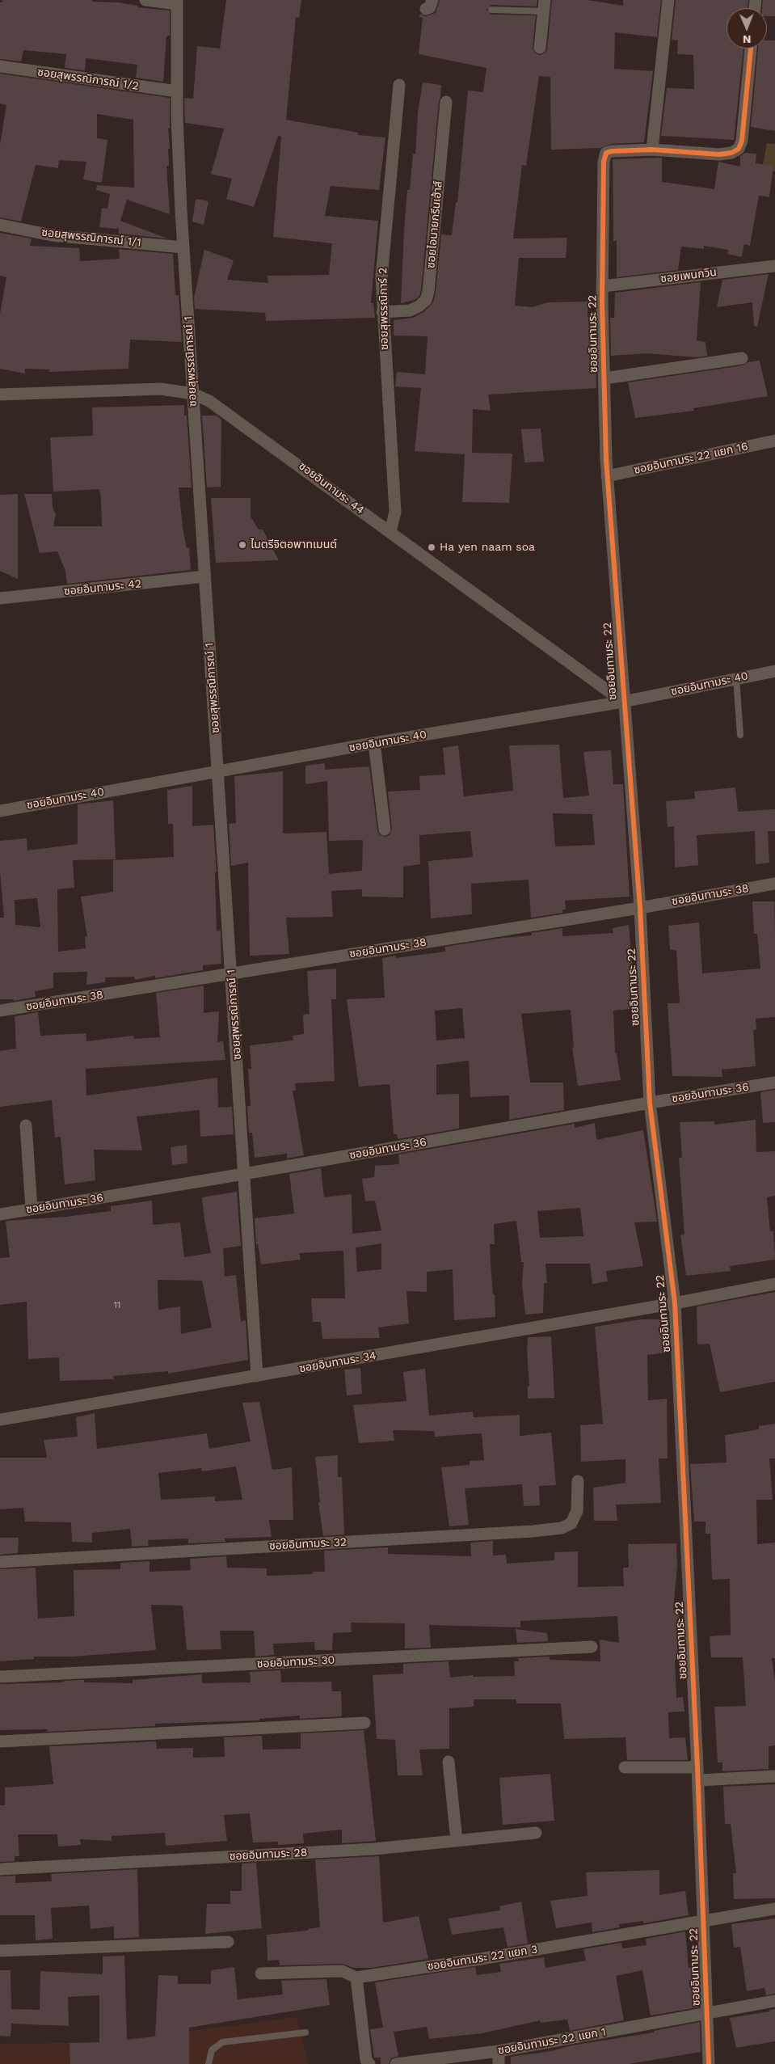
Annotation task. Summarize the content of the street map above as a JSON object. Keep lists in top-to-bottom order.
{
  "streets": {
    "street": [
      "ซอยสุพรรณิการณ์ 1/2",
      "ซอยไอนายกรีนเฮ้าส์",
      "ซอยสุพรรณิการณ์ 1/1",
      "ซอยเพนกวิน",
      "ซอยสุพรรณิการ์ 2",
      "ซอยอินทามระ 22",
      "ซอยสุพรรณิการณ์ 1",
      "ซอยอินทามระ 22 แยก 16",
      "ซอยอินทามระ 44",
      "ซอยอินทามระ 42",
      "ซอยอินทามระ 40",
      "ซอยอินทามระ 38",
      "ซอยอินทามระ 36",
      "ซอยอินทามระ 34",
      "ซอยอินทามระ 32",
      "ซอยอินทามระ 30",
      "ซอยอินทามระ 28",
      "ซอยอินทามระ 22 แยก 3",
      "ซอยอินทามระ 22 แยก 1"
    ]
  },
  "crossings": [
    ["ซอยสุพรรณิการณ์ 1/2", "ซอยสุพรรณิการณ์ 1"],
    ["ซอยไอนายกรีนเฮ้าส์", "ซอยสุพรรณิการ์ 2"],
    ["ซอยสุพรรณิการณ์ 1/1", "ซอยสุพรรณิการณ์ 1"],
    ["ซอยเพนกวิน", "ซอยอินทามระ 22"],
    ["ซอยสุพรรณิการ์ 2", "ซอยอินทามระ 44"],
    ["ซอยอินทามระ 22", "ซอยอินทามระ 22 แยก 16"],
    ["ซอยอินทามระ 22", "ซอยอินทามระ 44"],
    ["ซอยอินทามระ 22", "ซอยอินทามระ 40"],
    ["ซอยอินทามระ 22", "ซอยอินทามระ 38"],
    ["ซอยอินทามระ 22", "ซอยอินทามระ 36"],
    ["ซอยอินทามระ 22", "ซอยอินทามระ 34"],
    ["ซอยอินทามระ 22", "ซอยอินทามระ 22 แยก 3"],
    ["ซอยอินทามระ 22", "ซอยอินทามระ 22 แยก 1"],
    ["ซอยสุพรรณิการณ์ 1", "ซอยอินทามระ 44"],
    ["ซอยสุพรรณิการณ์ 1", "ซอยอินทามระ 42"],
    ["ซอยสุพรรณิการณ์ 1", "ซอยอินทามระ 40"],
    ["ซอยสุพรรณิการณ์ 1", "ซอยอินทามระ 38"],
    ["ซอยสุพรรณิการณ์ 1", "ซอยอินทามระ 36"],
    ["ซอยสุพรรณิการณ์ 1", "ซอยอินทามระ 34"],
    ["ซอยอินทามระ 44", "ซอยอินทามระ 40"]
  ],
  "places": ["ไมตรีจิตอพาทเมนต์", "Ha yen naam soa"],
  "house_numbers": ["11"],
  "north": "bottom"
}
